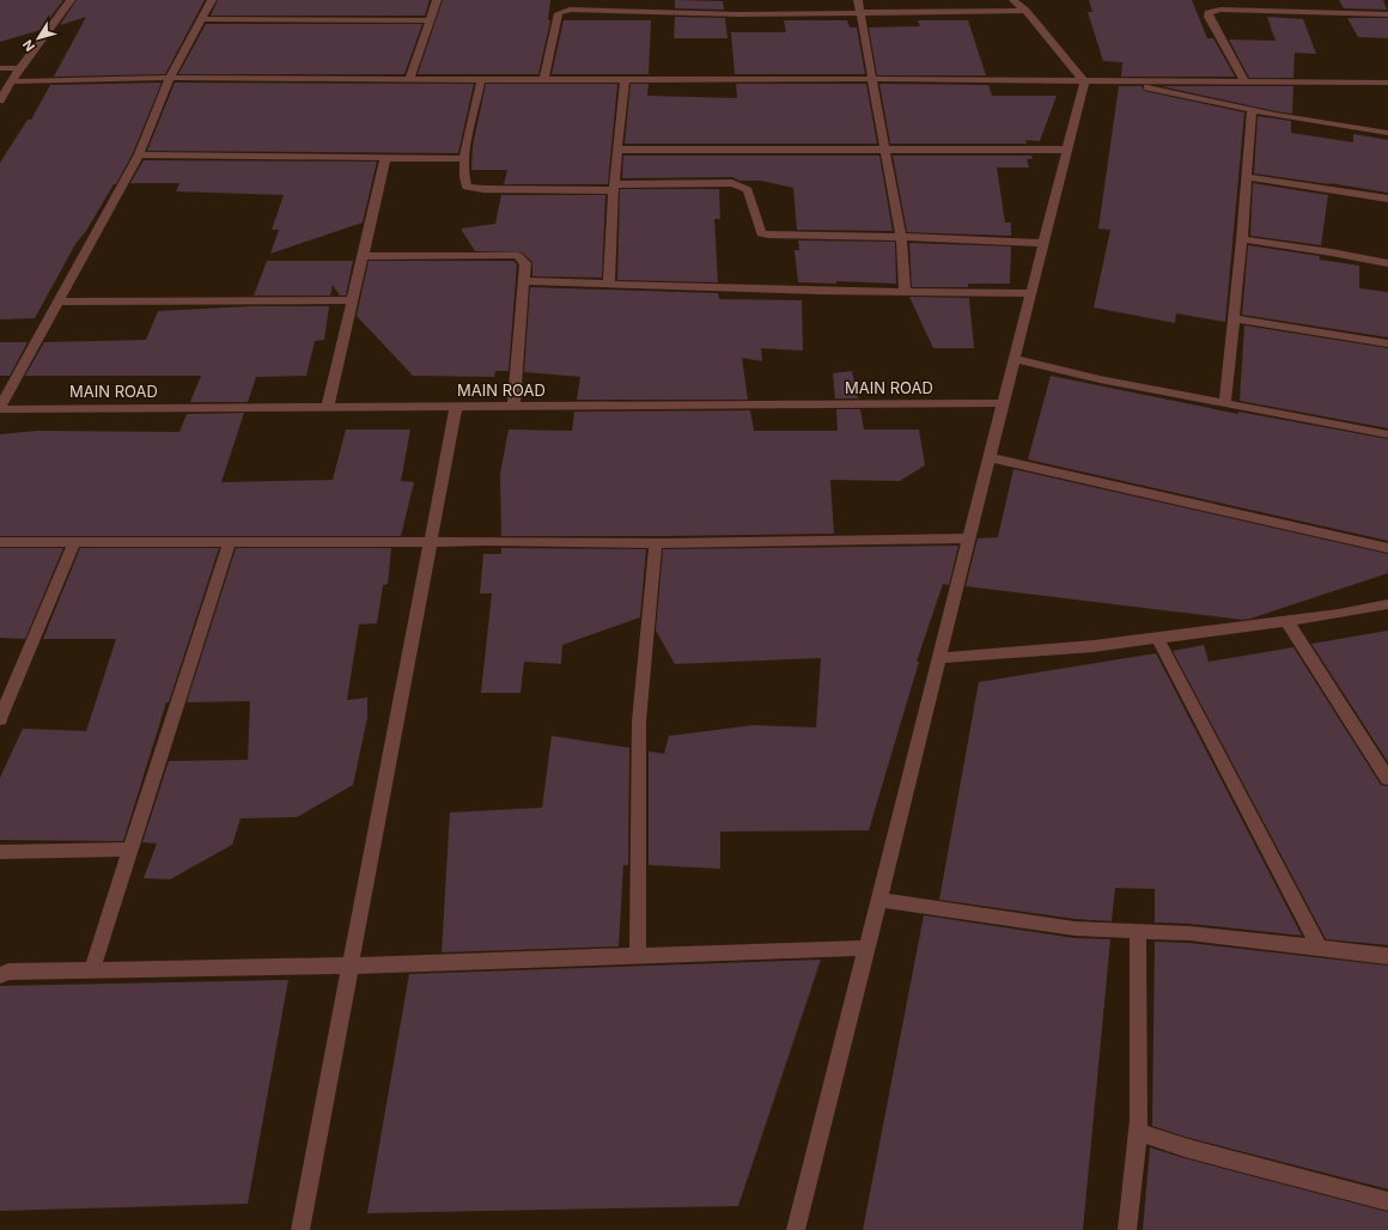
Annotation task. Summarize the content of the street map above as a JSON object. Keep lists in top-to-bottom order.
{
  "streets": {
    "street": ["MAIN ROAD"]
  },
  "north": "bottom left"
}
